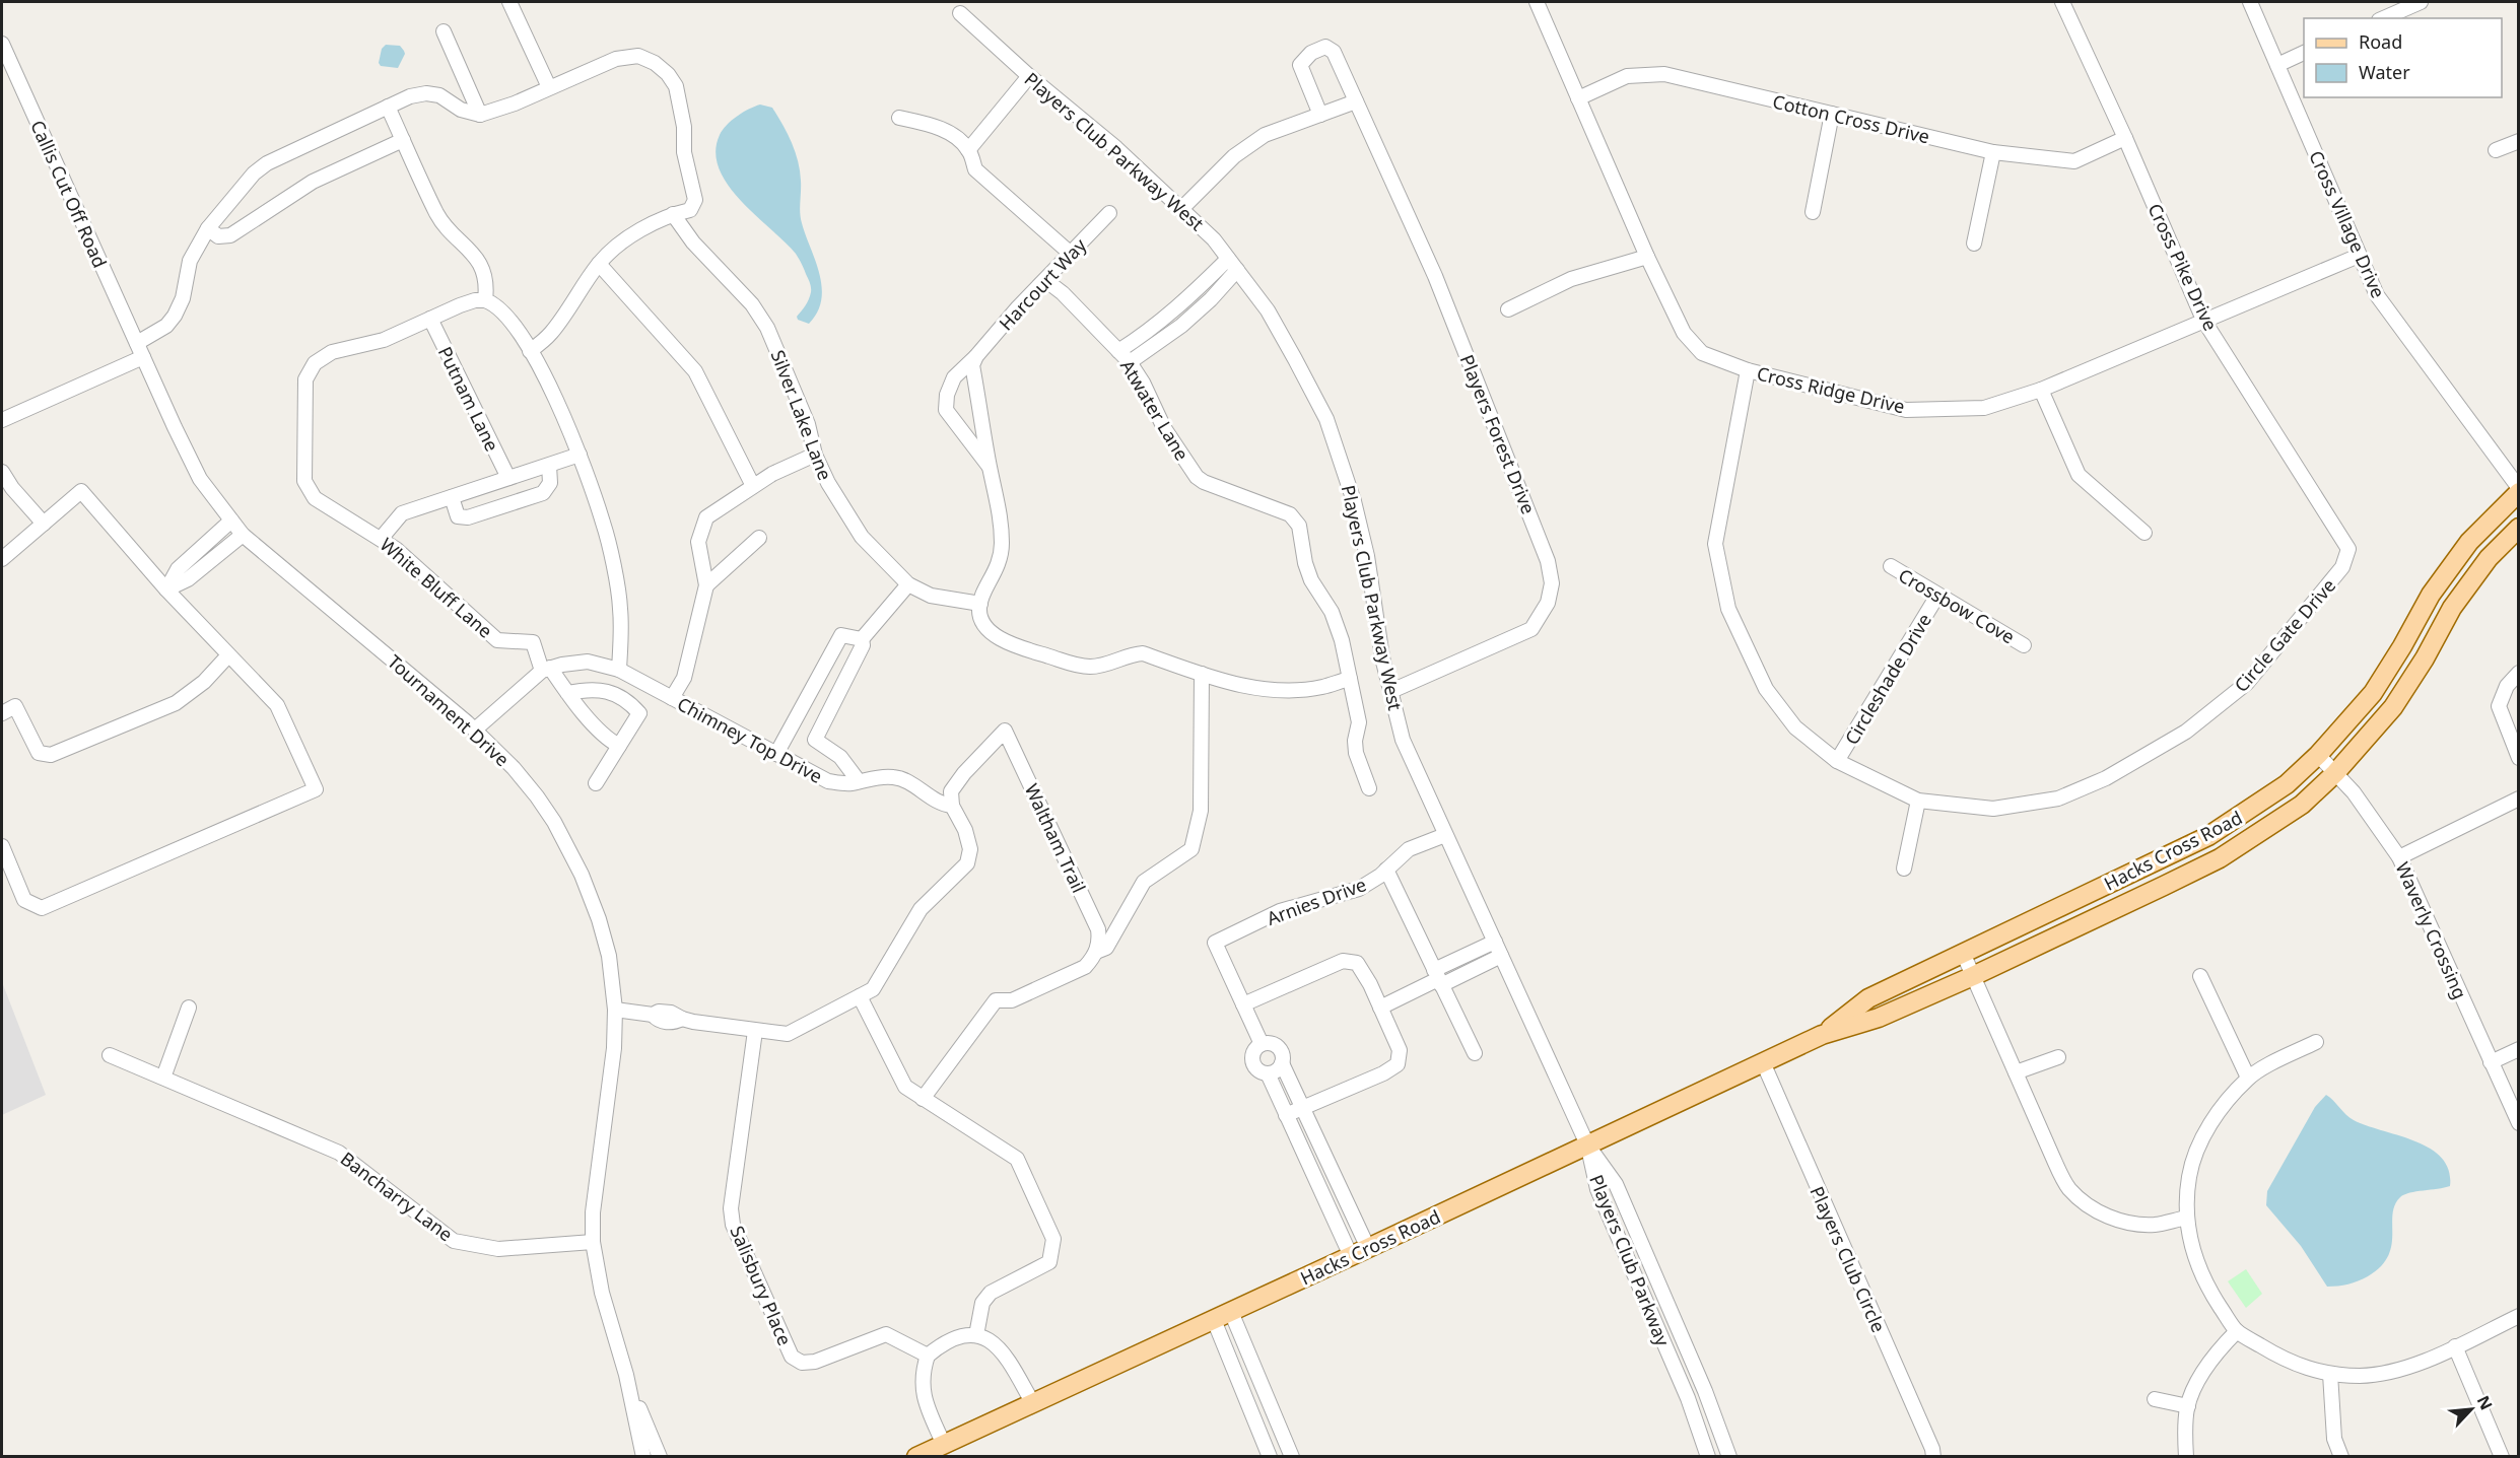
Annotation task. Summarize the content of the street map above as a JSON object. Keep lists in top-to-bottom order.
{
  "streets": {
    "main road": ["Hacks Cross Road"],
    "street": [
      "Cotton Cross Drive",
      "Players Club Parkway West",
      "Callis Cut Off Road",
      "Cross Village Drive",
      "Cross Pike Drive",
      "Harcourt Way",
      "Cross Ridge Drive",
      "Putnam Lane",
      "Atwater Lane",
      "Silver Lake Lane",
      "Players Forest Drive",
      "White Bluff Lane",
      "Crossbow Cove",
      "Circle Gate Drive",
      "Circleshade Drive",
      "Tournament Drive",
      "Chimney Top Drive",
      "Waltham Trail",
      "Arnies Drive",
      "Waverly Crossing",
      "Bancharry Lane",
      "Players Club Circle",
      "Players Club Parkway",
      "Salisbury Place"
    ]
  },
  "crossings": [
    ["Cotton Cross Drive", "Cross Pike Drive"],
    ["Cotton Cross Drive", "Cross Ridge Drive"],
    ["Players Club Parkway West", "Players Forest Drive"],
    ["Players Club Parkway West", "Hacks Cross Road"],
    ["Players Club Parkway West", "Arnies Drive"],
    ["Players Club Parkway West", "Players Club Parkway"],
    ["Callis Cut Off Road", "Tournament Drive"],
    ["Cross Village Drive", "Cross Ridge Drive"],
    ["Cross Village Drive", "Hacks Cross Road"],
    ["Cross Pike Drive", "Cross Ridge Drive"],
    ["Cross Pike Drive", "Circle Gate Drive"],
    ["Harcourt Way", "Atwater Lane"],
    ["Harcourt Way", "Silver Lake Lane"],
    ["Cross Ridge Drive", "Circle Gate Drive"],
    ["Putnam Lane", "White Bluff Lane"],
    ["White Bluff Lane", "Chimney Top Drive"],
    ["Crossbow Cove", "Circleshade Drive"],
    ["Circle Gate Drive", "Circleshade Drive"],
    ["Tournament Drive", "Bancharry Lane"],
    ["Chimney Top Drive", "Waltham Trail"],
    ["Hacks Cross Road", "Waverly Crossing"],
    ["Hacks Cross Road", "Players Club Circle"],
    ["Hacks Cross Road", "Players Club Parkway"]
  ],
  "legend": ["Road", "Water"],
  "north": "top right"
}
